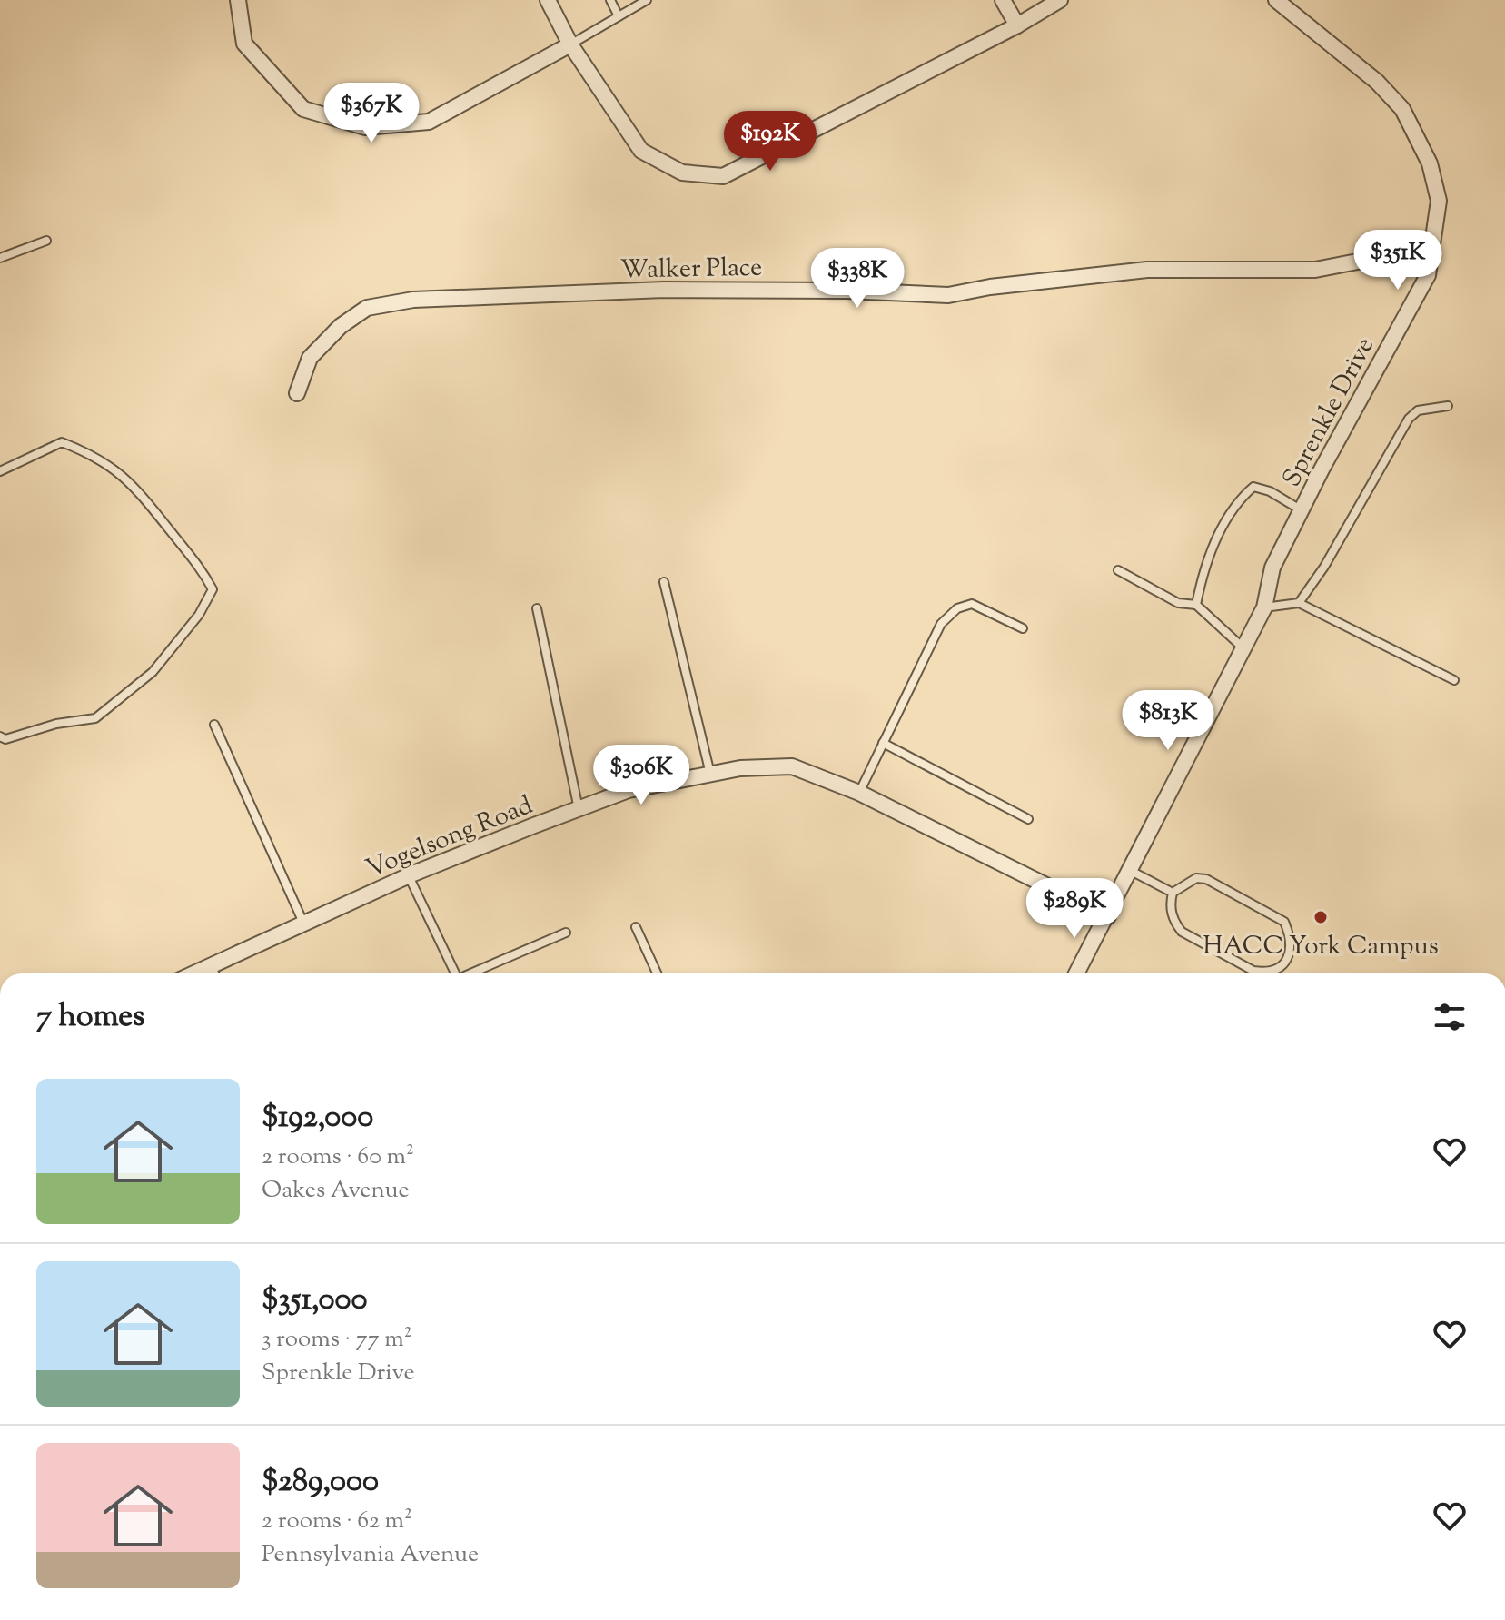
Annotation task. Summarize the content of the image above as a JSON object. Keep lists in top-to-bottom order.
{
  "streets": {
    "street": ["Walker Place", "Sprenkle Drive", "Vogelsong Road"]
  },
  "crossings": [
    ["Walker Place", "Sprenkle Drive"],
    ["Sprenkle Drive", "Vogelsong Road"]
  ],
  "places": ["HACC York Campus"],
  "page": {
    "price": [
      "$367K",
      "$192K",
      "$351K",
      "$338K",
      "$813K",
      "$306K",
      "$289K"
    ],
    "heading": "7 homes",
    "list": [
      {
        "name": "$192,000",
        "note": "2 rooms · 60 m² · Oakes Avenue"
      },
      {
        "name": "$351,000",
        "note": "3 rooms · 77 m² · Sprenkle Drive"
      },
      {
        "name": "$289,000",
        "note": "2 rooms · 62 m² · Pennsylvania Avenue"
      }
    ]
  }
}
